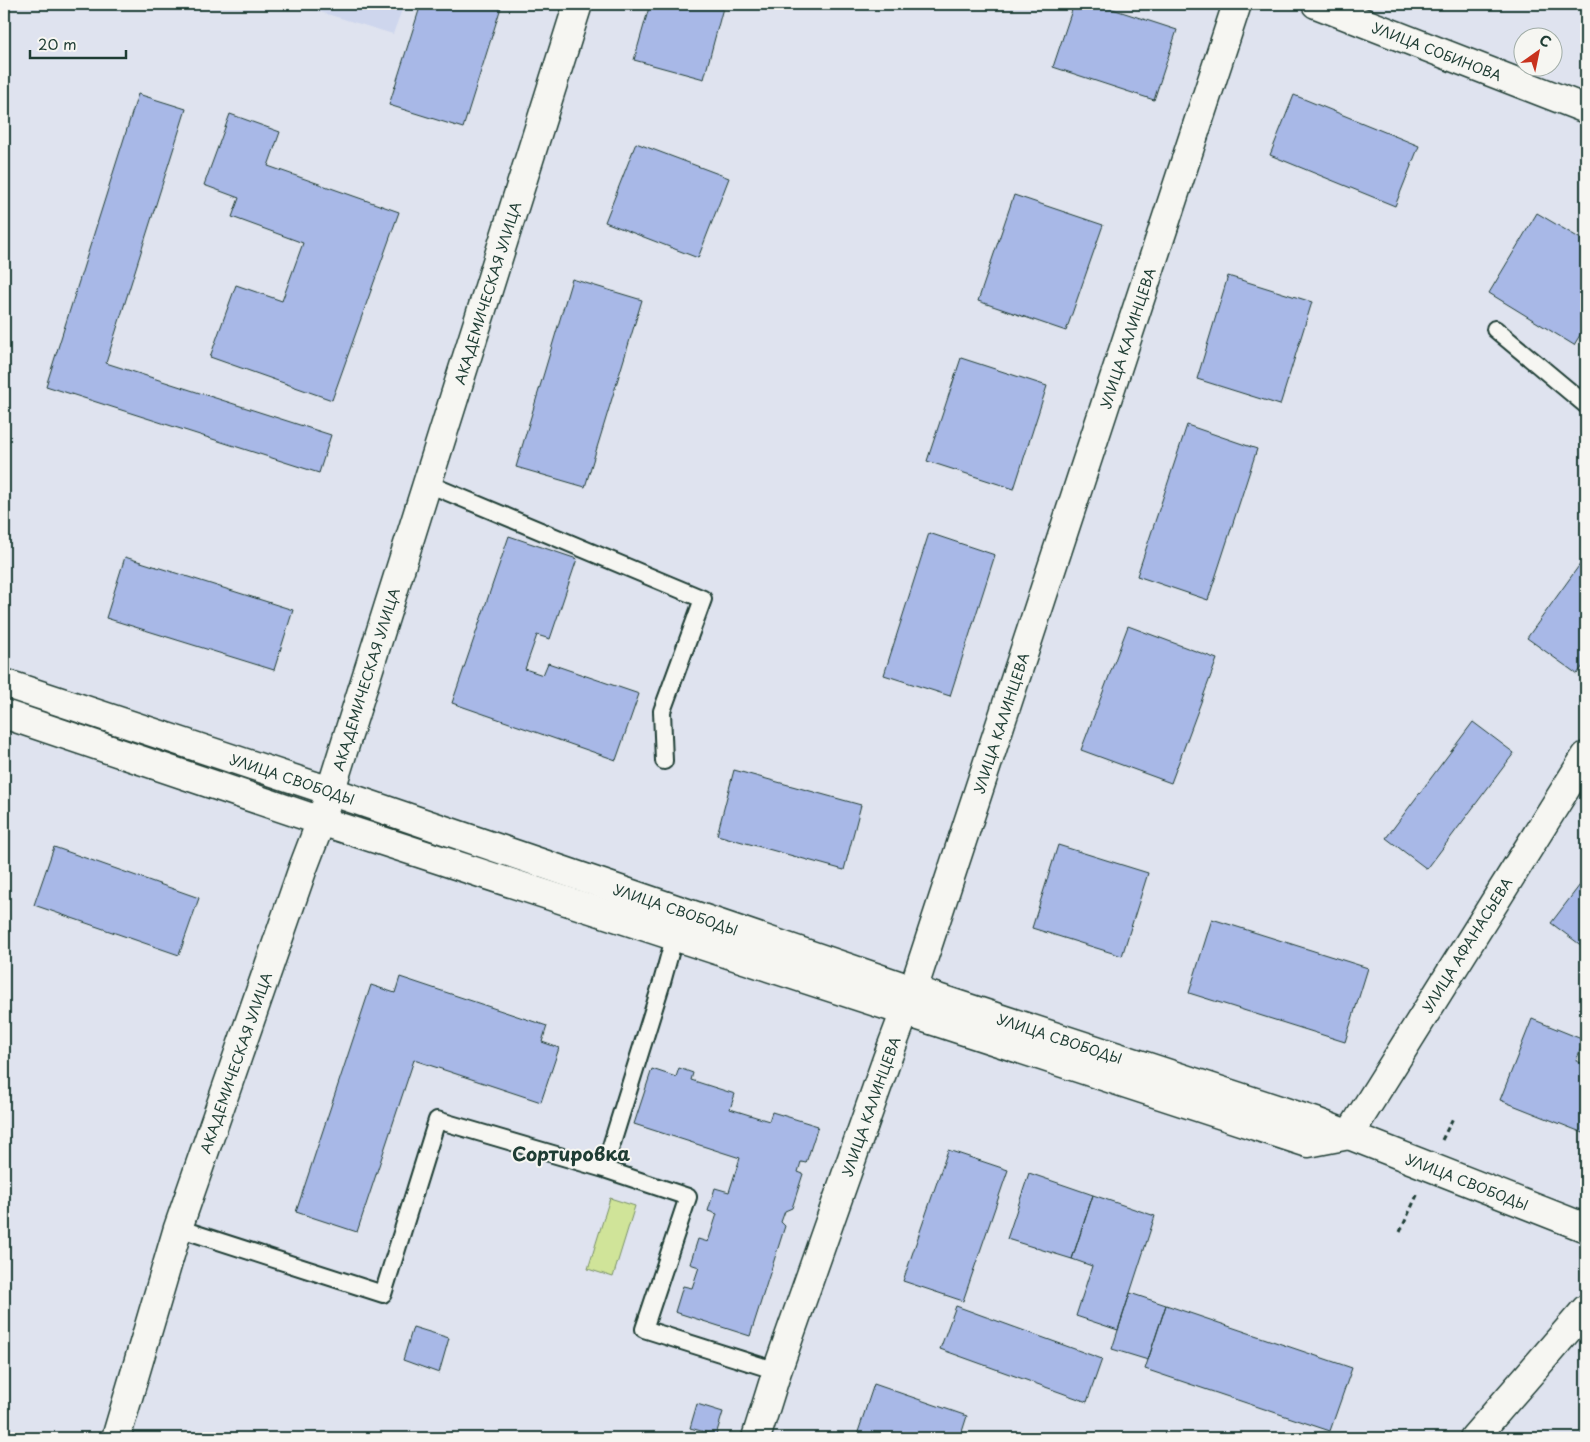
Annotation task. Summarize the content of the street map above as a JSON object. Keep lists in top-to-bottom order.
{
  "streets": {
    "street": [
      "УЛИЦА СОБИНОВА",
      "АКАДЕМИЧЕСКАЯ УЛИЦА",
      "УЛИЦА КАЛИНЦЕВА",
      "УЛИЦА СВОБОДЫ",
      "УЛИЦА АФАНАСЬЕВА"
    ]
  },
  "crossings": [
    ["АКАДЕМИЧЕСКАЯ УЛИЦА", "УЛИЦА СВОБОДЫ"],
    ["УЛИЦА КАЛИНЦЕВА", "УЛИЦА СВОБОДЫ"],
    ["УЛИЦА СВОБОДЫ", "УЛИЦА АФАНАСЬЕВА"]
  ],
  "districts": ["Сортировка"],
  "scale_bar": "20 m",
  "north": "top right"
}
